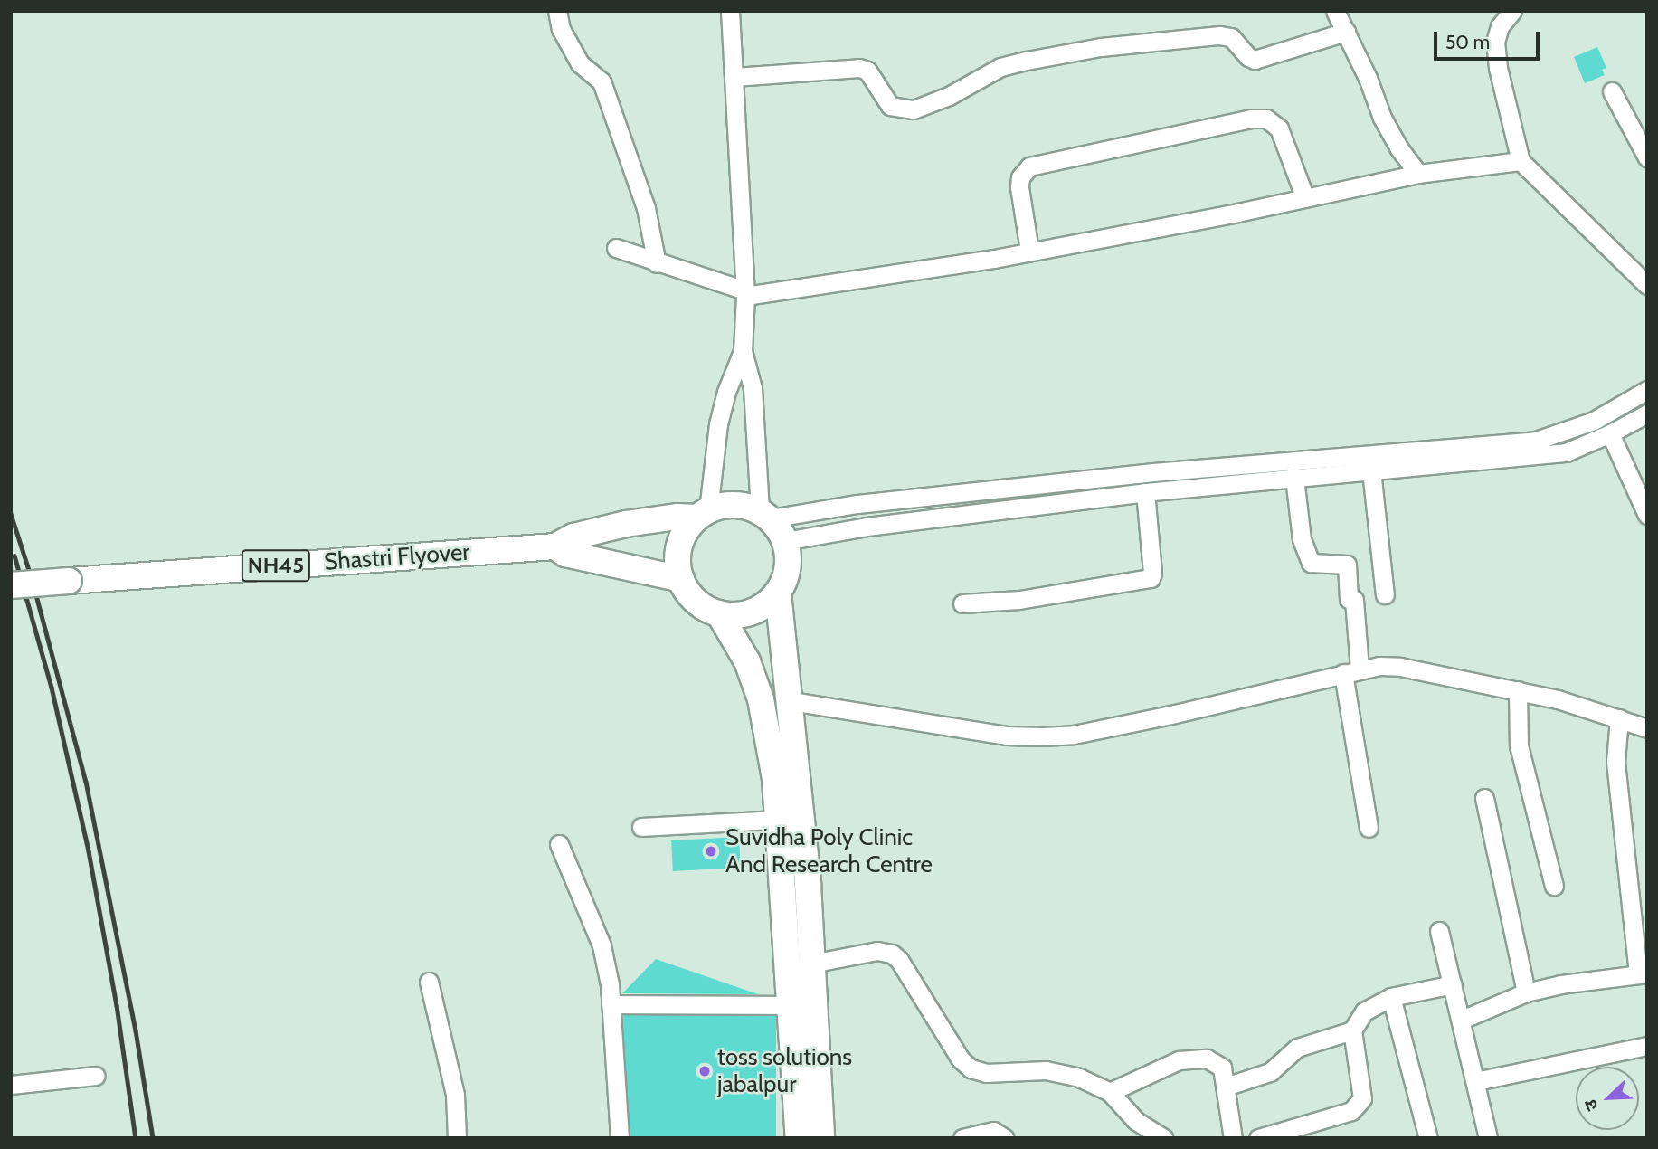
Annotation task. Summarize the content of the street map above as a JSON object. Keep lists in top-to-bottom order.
{
  "streets": {
    "highway": ["Shastri Flyover", "NH45"]
  },
  "crossings": [
    ["Shastri Flyover", "NH45"]
  ],
  "places": ["Suvidha Poly Clinic And Research Centre", "toss solutions jabalpur"],
  "scale_bar": "50 m",
  "north": "bottom left"
}
